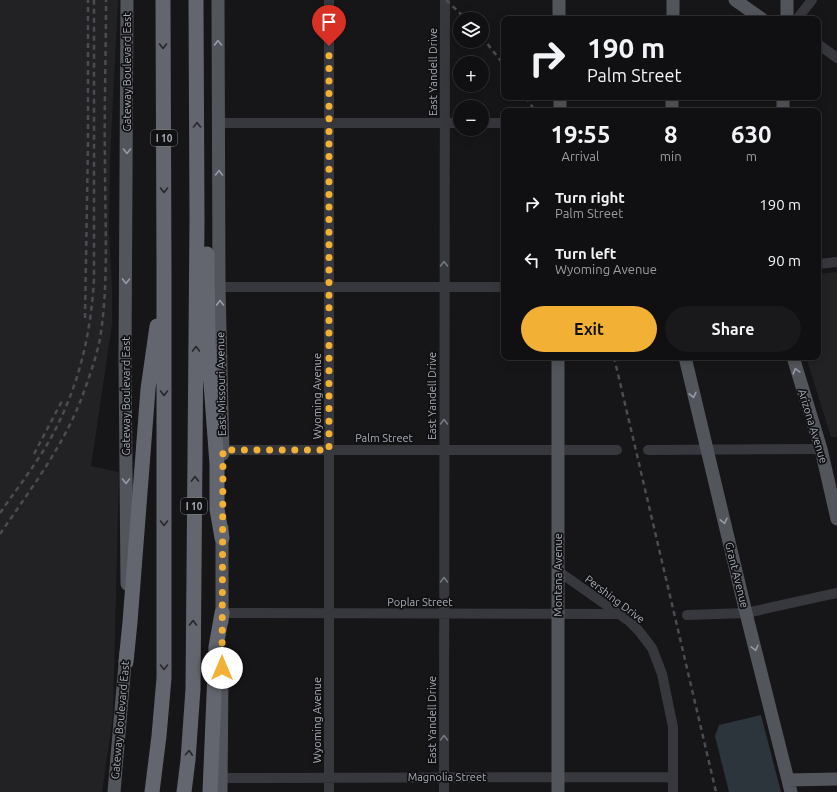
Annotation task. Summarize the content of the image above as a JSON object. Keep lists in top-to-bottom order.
{
  "streets": {
    "highway": ["I 10"],
    "main road": [
      "Gateway Boulevard East",
      "East Missouri Avenue",
      "Arizona Avenue",
      "Montana Avenue",
      "Grant Avenue"
    ],
    "street": [
      "East Yandell Drive",
      "Wyoming Avenue",
      "Palm Street",
      "Pershing Drive",
      "Poplar Street",
      "Magnolia Street"
    ]
  },
  "crossings": [
    ["East Yandell Drive", "Palm Street"],
    ["East Yandell Drive", "Poplar Street"],
    ["East Yandell Drive", "Magnolia Street"],
    ["East Missouri Avenue", "Palm Street"],
    ["East Missouri Avenue", "Poplar Street"],
    ["East Missouri Avenue", "Magnolia Street"],
    ["Wyoming Avenue", "Palm Street"],
    ["Wyoming Avenue", "Poplar Street"],
    ["Wyoming Avenue", "Magnolia Street"],
    ["Palm Street", "Montana Avenue"],
    ["Montana Avenue", "Pershing Drive"],
    ["Montana Avenue", "Poplar Street"],
    ["Montana Avenue", "Magnolia Street"],
    ["Pershing Drive", "Poplar Street"],
    ["Pershing Drive", "Magnolia Street"]
  ],
  "one_way": [
    "Gateway Boulevard East",
    "East Yandell Drive",
    "East Missouri Avenue",
    "Arizona Avenue",
    "Grant Avenue"
  ],
  "page": {
    "map_buttons": ["+", "−"],
    "turn": ["190 m", "Palm Street"],
    "eta": [
      "19:55",
      "Arrival",
      "8",
      "min",
      "630",
      "m"
    ],
    "list": [
      {
        "name": "Turn right",
        "note": "Palm Street",
        "value": "190 m"
      },
      {
        "name": "Turn left",
        "note": "Wyoming Avenue",
        "value": "90 m"
      }
    ],
    "buttons": ["Exit", "Share"]
  }
}
